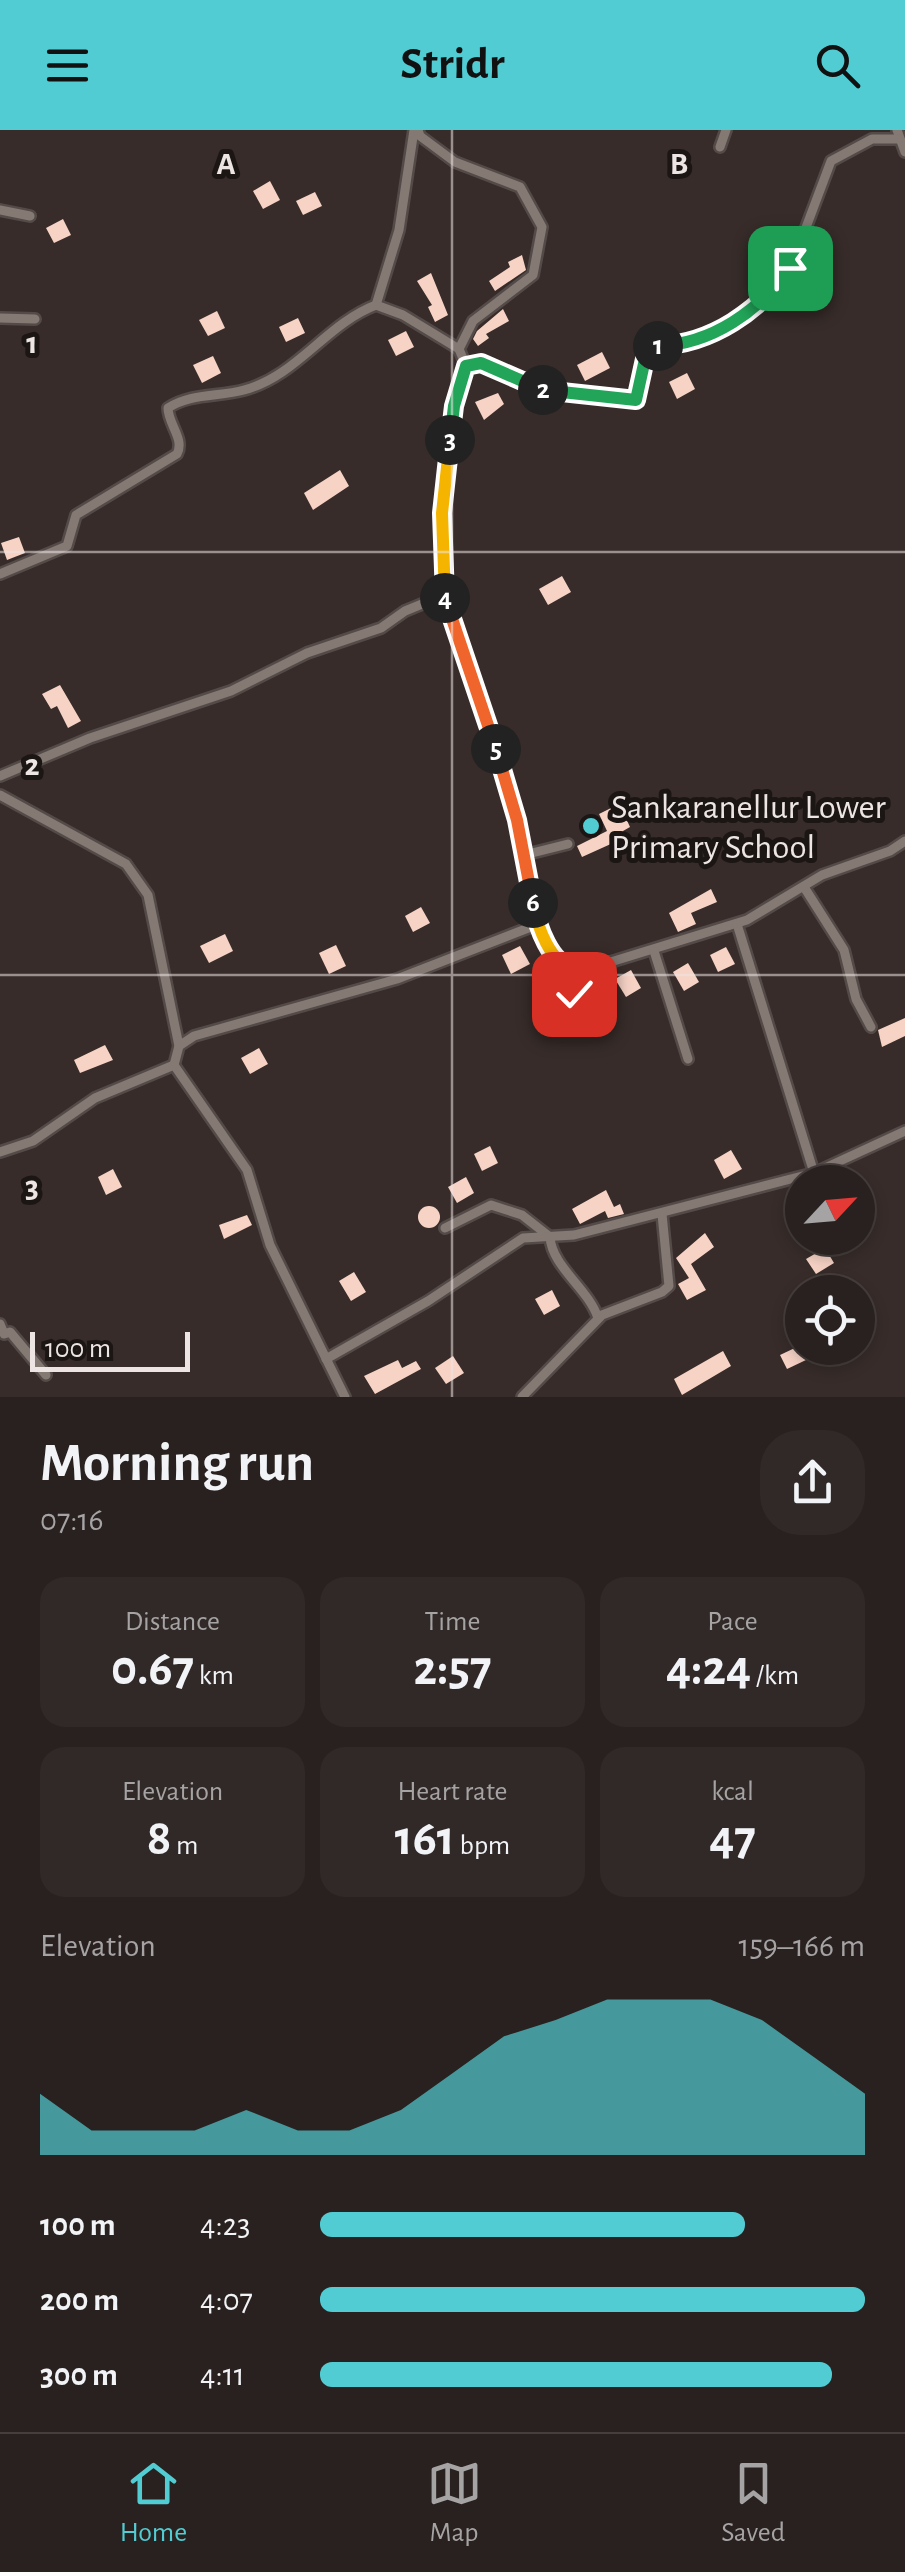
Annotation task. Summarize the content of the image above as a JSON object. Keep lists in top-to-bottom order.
{
  "places": ["Sankaranellur Lower Primary School"],
  "scale_bar": "100 m",
  "north": "top right",
  "page": {
    "header": "Stridr",
    "pins": [
      "1",
      "2",
      "3",
      "4",
      "5",
      "6"
    ],
    "scale": "100 m",
    "heading": ["Morning run", "07:16"],
    "stats": [
      ["Distance", "0.67 km"],
      ["Time", "2:57"],
      ["Pace", "4:24 /km"],
      ["Elevation", "8 m"],
      ["Heart rate", "161 bpm"],
      ["kcal", "47"]
    ],
    "chart": ["Elevation", "159–166 m"],
    "list": [
      {
        "name": "100 m",
        "note": "4:23"
      },
      {
        "name": "200 m",
        "note": "4:07"
      },
      {
        "name": "300 m",
        "note": "4:11"
      }
    ],
    "tabs": ["Home", "Map", "Saved"]
  },
  "grid": {
    "columns": ["A", "B"],
    "rows": ["1", "2", "3"]
  }
}
